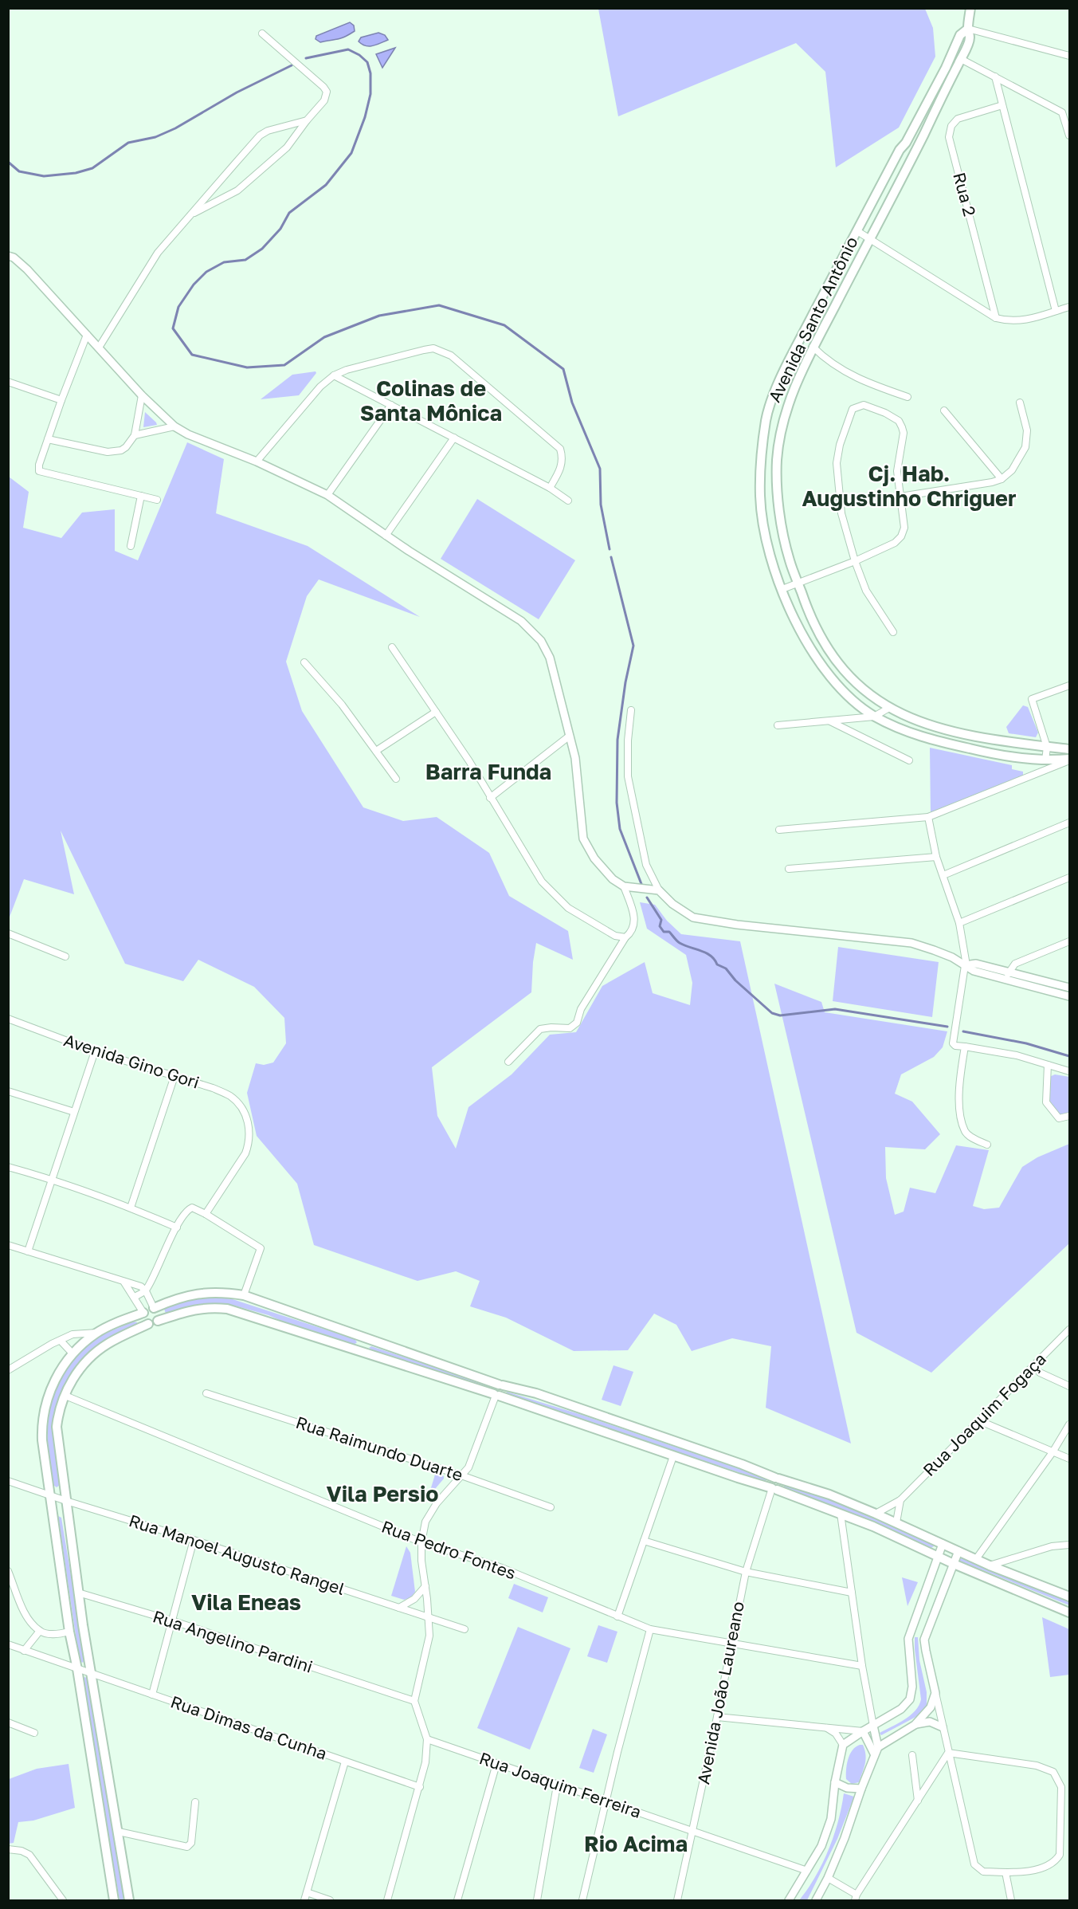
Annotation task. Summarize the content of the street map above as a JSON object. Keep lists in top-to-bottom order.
{
  "streets": {
    "main road": ["Avenida Santo Antônio"],
    "street": [
      "Rua 2",
      "Avenida Gino Gori",
      "Rua Joaquim Fogaça",
      "Rua Raimundo Duarte",
      "Rua Pedro Fontes",
      "Rua Manoel Augusto Rangel",
      "Rua Angelino Pardini",
      "Avenida João Laureano",
      "Rua Dimas da Cunha",
      "Rua Joaquim Ferreira"
    ]
  },
  "crossings": [
    ["Rua Pedro Fontes", "Avenida João Laureano"],
    ["Avenida João Laureano", "Rua Joaquim Ferreira"]
  ],
  "districts": [
    "Colinas de Santa Mônica",
    "Cj. Hab. Augustinho Chriguer",
    "Barra Funda",
    "Vila Persio",
    "Vila Eneas",
    "Rio Acima"
  ]
}
